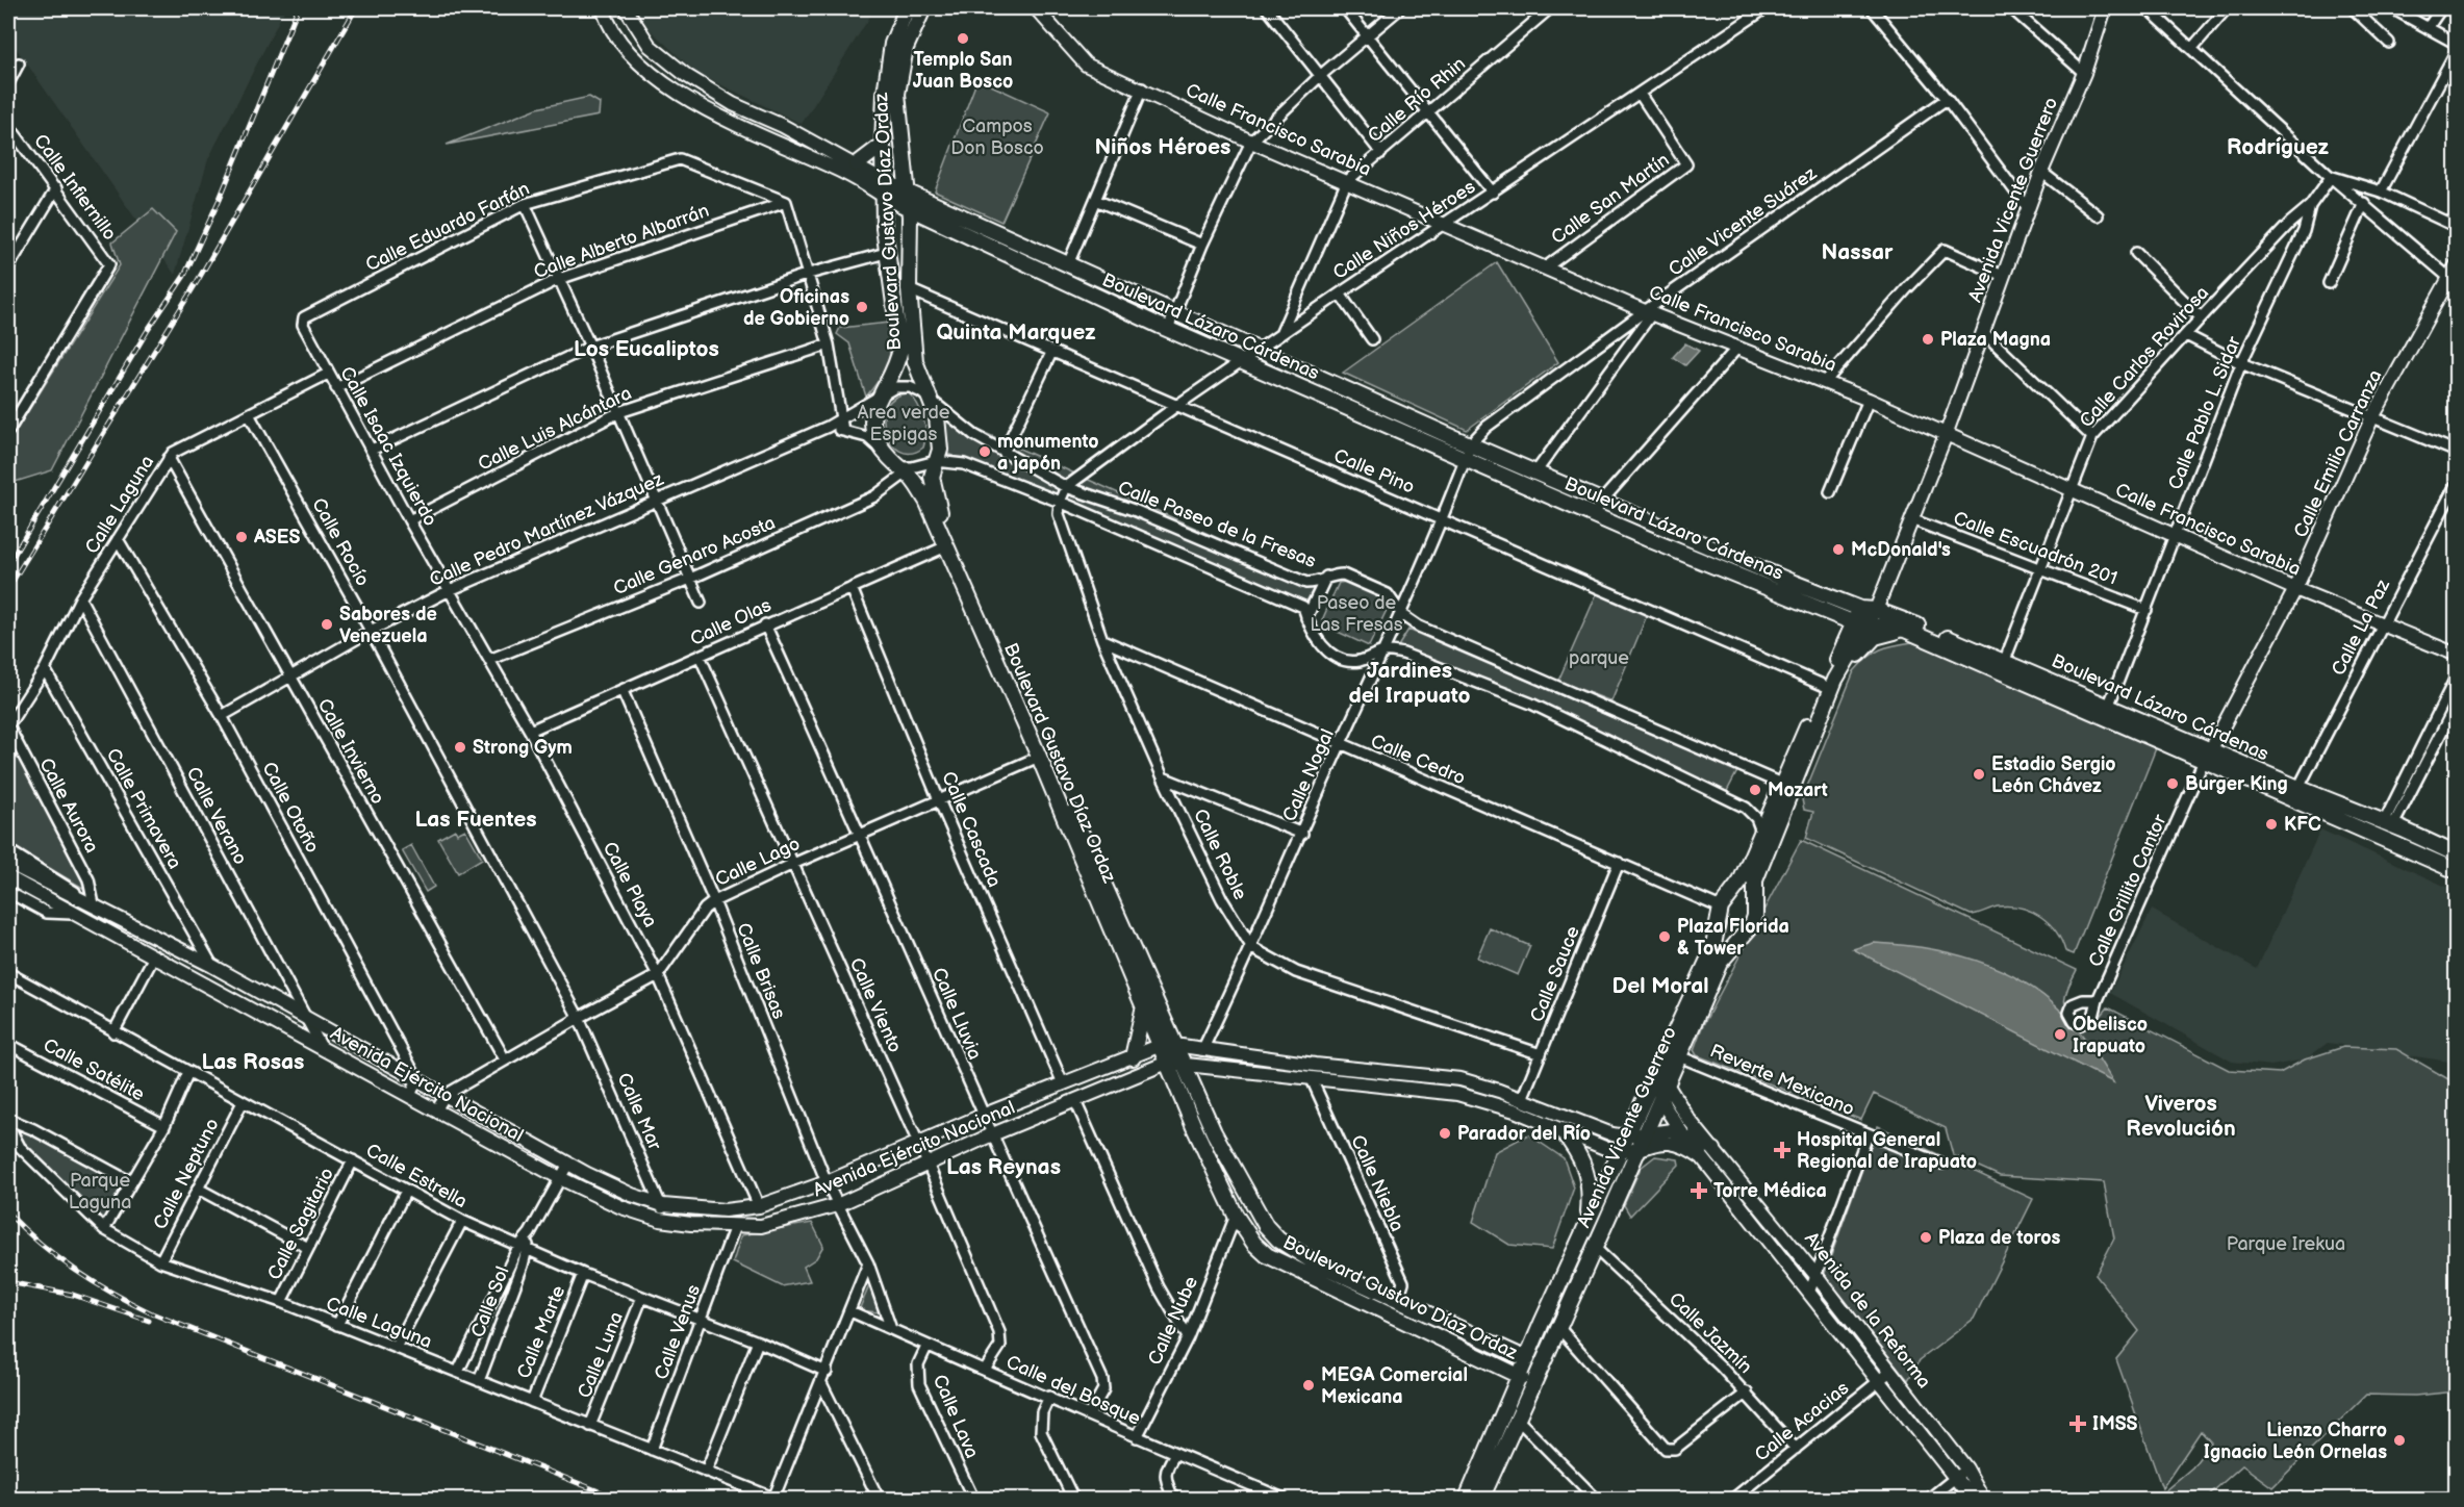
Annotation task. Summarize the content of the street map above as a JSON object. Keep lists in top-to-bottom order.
{
  "streets": {
    "main road": [
      "Calle Francisco Sarabia",
      "Avenida Vicente Guerrero",
      "Boulevard Gustavo Díaz Ordaz",
      "Boulevard Lázaro Cárdenas",
      "Calle Emilio Carranza",
      "Avenida Ejército Nacional",
      "Avenida de la Reforma"
    ],
    "street": [
      "Calle Río Rhin",
      "Calle Infiernillo",
      "Calle San Martín",
      "Calle Vicente Suárez",
      "Calle Eduardo Farfán",
      "Calle Niños Héroes",
      "Calle Alberto Albarrán",
      "Calle Carlos Rovirosa",
      "Calle Pablo L. Sidar",
      "Calle Luis Alcántara",
      "Calle Isaac Izquierdo",
      "Calle Pino",
      "Calle Laguna",
      "Calle Paseo de la Fresas",
      "Calle Pedro Martínez Vázquez",
      "Calle Rocío",
      "Calle Escuadrón 201",
      "Calle Genaro Acosta",
      "Calle Olas",
      "Calle La Paz",
      "Calle Invierno",
      "Calle Cedro",
      "Calle Nogal",
      "Calle Aurora",
      "Calle Otoño",
      "Calle Primavera",
      "Calle Verano",
      "Calle Cascada",
      "Calle Roble",
      "Calle Lago",
      "Calle Playa",
      "Calle Grillito Cantor",
      "Calle Brisas",
      "Calle Sauce",
      "Calle Viento",
      "Calle Lluvia",
      "Calle Satélite",
      "Reverte Mexicano",
      "Calle Mar",
      "Calle Neptuno",
      "Calle Estrella",
      "Calle Niebla",
      "Calle Sagitario",
      "Calle Sol",
      "Calle Nube",
      "Calle Marte",
      "Calle Venus",
      "Calle Jazmín",
      "Calle Luna",
      "Calle del Bosque",
      "Calle Lava",
      "Calle Acacias"
    ]
  },
  "crossings": [
    ["Calle Río Rhin", "Calle Francisco Sarabia"],
    ["Calle Río Rhin", "Calle Niños Héroes"],
    ["Calle Francisco Sarabia", "Calle San Martín"],
    ["Calle Francisco Sarabia", "Avenida Vicente Guerrero"],
    ["Calle Francisco Sarabia", "Calle Vicente Suárez"],
    ["Calle Francisco Sarabia", "Calle Niños Héroes"],
    ["Calle Francisco Sarabia", "Calle Carlos Rovirosa"],
    ["Calle Francisco Sarabia", "Calle Pablo L. Sidar"],
    ["Calle Francisco Sarabia", "Calle Emilio Carranza"],
    ["Calle Francisco Sarabia", "Calle La Paz"],
    ["Calle San Martín", "Calle Niños Héroes"],
    ["Avenida Vicente Guerrero", "Boulevard Gustavo Díaz Ordaz"],
    ["Avenida Vicente Guerrero", "Boulevard Lázaro Cárdenas"],
    ["Avenida Vicente Guerrero", "Calle Pino"],
    ["Avenida Vicente Guerrero", "Calle Paseo de la Fresas"],
    ["Avenida Vicente Guerrero", "Calle Escuadrón 201"],
    ["Avenida Vicente Guerrero", "Calle Cedro"],
    ["Avenida Vicente Guerrero", "Reverte Mexicano"],
    ["Avenida Vicente Guerrero", "Avenida Ejército Nacional"],
    ["Avenida Vicente Guerrero", "Avenida de la Reforma"],
    ["Avenida Vicente Guerrero", "Calle Jazmín"],
    ["Boulevard Gustavo Díaz Ordaz", "Boulevard Lázaro Cárdenas"],
    ["Boulevard Gustavo Díaz Ordaz", "Calle Pino"],
    ["Boulevard Gustavo Díaz Ordaz", "Calle Paseo de la Fresas"],
    ["Boulevard Gustavo Díaz Ordaz", "Calle Pedro Martínez Vázquez"],
    ["Boulevard Gustavo Díaz Ordaz", "Calle Genaro Acosta"],
    ["Boulevard Gustavo Díaz Ordaz", "Calle Olas"],
    ["Boulevard Gustavo Díaz Ordaz", "Calle Lago"],
    ["Boulevard Gustavo Díaz Ordaz", "Avenida Ejército Nacional"],
    ["Boulevard Gustavo Díaz Ordaz", "Calle Niebla"],
    ["Boulevard Gustavo Díaz Ordaz", "Calle Nube"],
    ["Calle Vicente Suárez", "Boulevard Lázaro Cárdenas"],
    ["Calle Vicente Suárez", "Calle Nogal"],
    ["Calle Eduardo Farfán", "Calle Alberto Albarrán"],
    ["Calle Eduardo Farfán", "Calle Isaac Izquierdo"],
    ["Calle Niños Héroes", "Boulevard Lázaro Cárdenas"],
    ["Calle Niños Héroes", "Calle Pino"],
    ["Calle Niños Héroes", "Calle Paseo de la Fresas"],
    ["Calle Alberto Albarrán", "Calle Isaac Izquierdo"],
    ["Boulevard Lázaro Cárdenas", "Calle Carlos Rovirosa"],
    ["Boulevard Lázaro Cárdenas", "Calle Pablo L. Sidar"],
    ["Boulevard Lázaro Cárdenas", "Calle Emilio Carranza"],
    ["Boulevard Lázaro Cárdenas", "Calle La Paz"],
    ["Boulevard Lázaro Cárdenas", "Calle Nogal"],
    ["Boulevard Lázaro Cárdenas", "Calle Grillito Cantor"],
    ["Calle Carlos Rovirosa", "Calle Pablo L. Sidar"],
    ["Calle Carlos Rovirosa", "Calle Escuadrón 201"],
    ["Calle Pablo L. Sidar", "Calle Escuadrón 201"],
    ["Calle Luis Alcántara", "Calle Isaac Izquierdo"],
    ["Calle Isaac Izquierdo", "Calle Laguna"],
    ["Calle Isaac Izquierdo", "Calle Pedro Martínez Vázquez"],
    ["Calle Isaac Izquierdo", "Calle Playa"],
    ["Calle Emilio Carranza", "Calle Grillito Cantor"],
    ["Calle Pino", "Calle Nogal"],
    ["Calle Laguna", "Calle Rocío"],
    ["Calle Laguna", "Calle Invierno"],
    ["Calle Laguna", "Calle Aurora"],
    ["Calle Laguna", "Calle Otoño"],
    ["Calle Laguna", "Calle Primavera"],
    ["Calle Laguna", "Calle Verano"],
    ["Calle Laguna", "Calle Neptuno"],
    ["Calle Laguna", "Calle Sagitario"],
    ["Calle Laguna", "Calle Sol"],
    ["Calle Laguna", "Calle Marte"],
    ["Calle Laguna", "Calle Venus"],
    ["Calle Laguna", "Calle Luna"],
    ["Calle Paseo de la Fresas", "Calle Pedro Martínez Vázquez"],
    ["Calle Paseo de la Fresas", "Calle Genaro Acosta"],
    ["Calle Paseo de la Fresas", "Calle Nogal"],
    ["Calle Paseo de la Fresas", "Calle Roble"],
    ["Calle Pedro Martínez Vázquez", "Calle Rocío"],
    ["Calle Pedro Martínez Vázquez", "Calle Genaro Acosta"],
    ["Calle Pedro Martínez Vázquez", "Calle Invierno"],
    ["Calle Pedro Martínez Vázquez", "Calle Otoño"],
    ["Calle Pedro Martínez Vázquez", "Calle Playa"],
    ["Calle Rocío", "Calle Lago"],
    ["Calle Rocío", "Calle Mar"],
    ["Calle Genaro Acosta", "Calle Playa"],
    ["Calle Olas", "Calle Cascada"],
    ["Calle Olas", "Calle Playa"],
    ["Calle Olas", "Calle Brisas"],
    ["Calle Olas", "Calle Viento"],
    ["Calle Olas", "Calle Lluvia"],
    ["Calle Invierno", "Calle Lago"],
    ["Calle Cedro", "Calle Nogal"],
    ["Calle Cedro", "Calle Roble"],
    ["Calle Cedro", "Calle Sauce"],
    ["Calle Nogal", "Calle Roble"],
    ["Calle Nogal", "Avenida Ejército Nacional"],
    ["Calle Aurora", "Avenida Ejército Nacional"],
    ["Calle Otoño", "Avenida Ejército Nacional"],
    ["Calle Primavera", "Avenida Ejército Nacional"],
    ["Calle Verano", "Avenida Ejército Nacional"],
    ["Calle Cascada", "Calle Lago"],
    ["Calle Cascada", "Avenida Ejército Nacional"],
    ["Calle Roble", "Calle Sauce"],
    ["Calle Lago", "Calle Playa"],
    ["Calle Lago", "Calle Brisas"],
    ["Calle Lago", "Calle Viento"],
    ["Calle Lago", "Calle Lluvia"],
    ["Calle Lago", "Avenida Ejército Nacional"],
    ["Calle Lago", "Calle Mar"],
    ["Calle Playa", "Avenida Ejército Nacional"],
    ["Calle Brisas", "Avenida Ejército Nacional"],
    ["Calle Brisas", "Calle del Bosque"],
    ["Calle Sauce", "Avenida Ejército Nacional"],
    ["Calle Viento", "Avenida Ejército Nacional"],
    ["Calle Viento", "Calle del Bosque"],
    ["Calle Lluvia", "Avenida Ejército Nacional"],
    ["Calle Lluvia", "Calle del Bosque"],
    ["Avenida Ejército Nacional", "Calle Mar"],
    ["Avenida Ejército Nacional", "Calle Sol"],
    ["Avenida Ejército Nacional", "Avenida de la Reforma"],
    ["Avenida Ejército Nacional", "Calle Venus"],
    ["Calle Neptuno", "Calle Estrella"],
    ["Calle Estrella", "Calle Sagitario"],
    ["Calle Estrella", "Calle Sol"],
    ["Calle Estrella", "Calle Marte"],
    ["Calle Estrella", "Calle Venus"],
    ["Calle Estrella", "Calle Luna"],
    ["Avenida de la Reforma", "Calle Acacias"],
    ["Calle Nube", "Calle del Bosque"],
    ["Calle Jazmín", "Calle Acacias"],
    ["Calle del Bosque", "Calle Lava"]
  ],
  "districts": [
    "Niños Héroes",
    "Rodríguez",
    "Nassar",
    "Quinta Marquez",
    "Los Eucaliptos",
    "Jardines del Irapuato",
    "Las Fuentes",
    "Del Moral",
    "Las Rosas",
    "Viveros Revolución",
    "Las Reynas"
  ],
  "parks": [
    "Campos Don Bosco",
    "Area verde Espigas",
    "Paseo de Las Fresas",
    "parque",
    "Parque Laguna",
    "Parque Irekua"
  ],
  "places": {
    "other": [
      "Templo San Juan Bosco",
      "Oficinas de Gobierno",
      "Plaza Magna",
      "monumento a japón",
      "ASES",
      "McDonald's",
      "Sabores de Venezuela",
      "Strong Gym",
      "Estadio Sergio León Chávez",
      "Burger King",
      "Mozart",
      "KFC",
      "Plaza Florida & Tower",
      "Obelisco Irapuato",
      "Parador del Río",
      "Plaza de toros",
      "MEGA Comercial Mexicana",
      "Lienzo Charro Ignacio León Ornelas"
    ],
    "health": ["Hospital General Regional de Irapuato", "Torre Médica", "IMSS"]
  }
}
